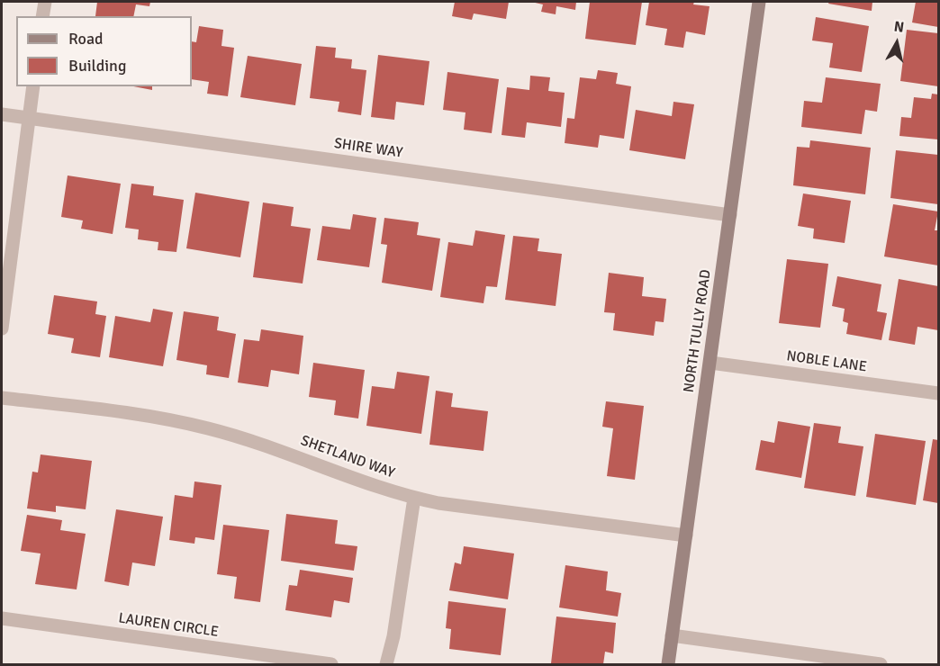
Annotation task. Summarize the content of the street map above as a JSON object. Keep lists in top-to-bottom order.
{
  "streets": {
    "street": [
      "SHIRE WAY",
      "NORTH TULLY ROAD",
      "NOBLE LANE",
      "SHETLAND WAY",
      "LAUREN CIRCLE"
    ]
  },
  "crossings": [
    ["SHIRE WAY", "NORTH TULLY ROAD"],
    ["NORTH TULLY ROAD", "NOBLE LANE"],
    ["NORTH TULLY ROAD", "SHETLAND WAY"]
  ],
  "legend": ["Road", "Building"],
  "north": "top"
}
